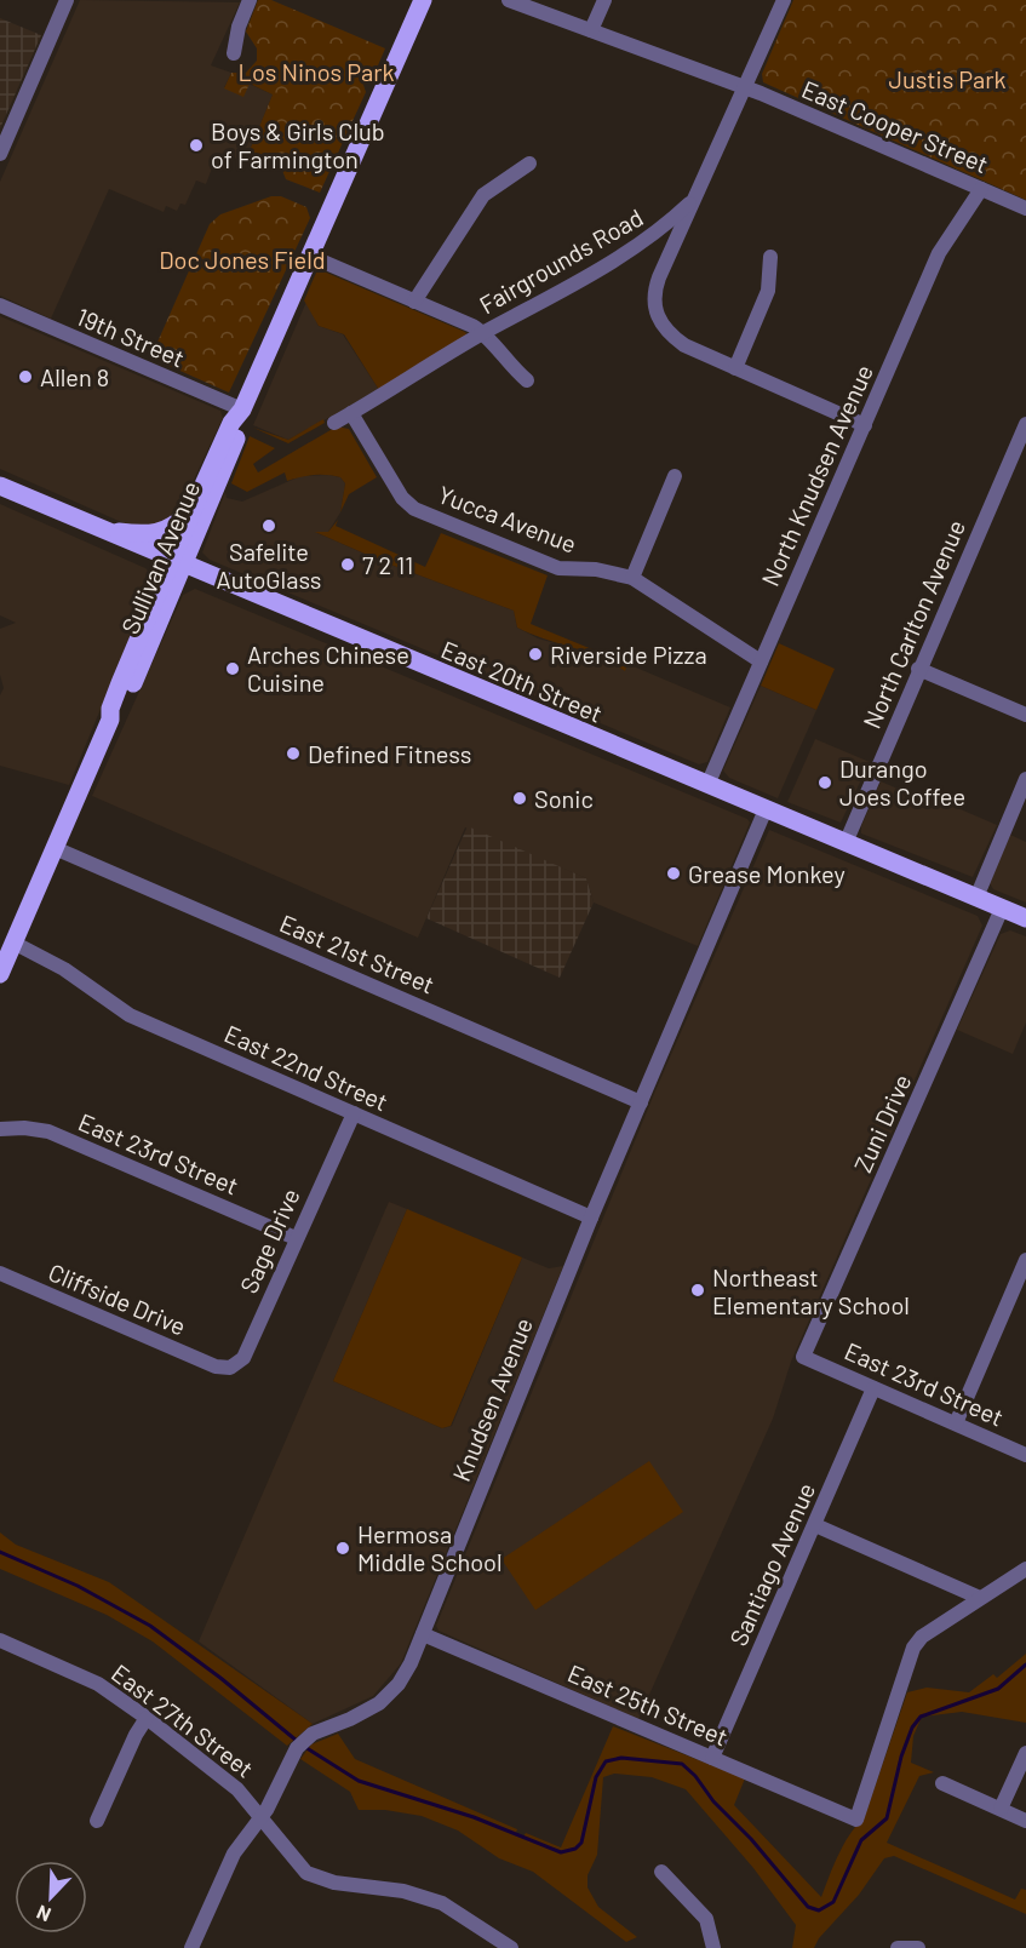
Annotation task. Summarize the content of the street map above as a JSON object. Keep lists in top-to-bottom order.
{
  "streets": {
    "main road": ["Sullivan Avenue", "East 20th Street"],
    "street": [
      "East Cooper Street",
      "Fairgrounds Road",
      "19th Street",
      "North Knudsen Avenue",
      "Yucca Avenue",
      "North Carlton Avenue",
      "East 21st Street",
      "East 22nd Street",
      "Zuni Drive",
      "East 23rd Street",
      "Sage Drive",
      "Cliffside Drive",
      "Knudsen Avenue",
      "Santiago Avenue",
      "East 25th Street",
      "East 27th Street"
    ]
  },
  "crossings": [
    ["East Cooper Street", "Fairgrounds Road"],
    ["East Cooper Street", "North Knudsen Avenue"],
    ["Fairgrounds Road", "Yucca Avenue"],
    ["19th Street", "Sullivan Avenue"],
    ["North Knudsen Avenue", "Yucca Avenue"],
    ["North Knudsen Avenue", "East 20th Street"],
    ["Sullivan Avenue", "East 20th Street"],
    ["Sullivan Avenue", "East 21st Street"],
    ["Sullivan Avenue", "East 22nd Street"],
    ["North Carlton Avenue", "East 20th Street"],
    ["East 20th Street", "Zuni Drive"],
    ["East 20th Street", "Knudsen Avenue"],
    ["East 21st Street", "Knudsen Avenue"],
    ["East 22nd Street", "Sage Drive"],
    ["East 22nd Street", "Knudsen Avenue"],
    ["Zuni Drive", "East 23rd Street"],
    ["East 23rd Street", "Sage Drive"],
    ["East 23rd Street", "Santiago Avenue"],
    ["Sage Drive", "Cliffside Drive"],
    ["Knudsen Avenue", "East 25th Street"],
    ["Knudsen Avenue", "East 27th Street"],
    ["Santiago Avenue", "East 25th Street"]
  ],
  "parks": ["Los Ninos Park", "Justis Park", "Doc Jones Field"],
  "places": [
    "Boys & Girls Club of Farmington",
    "Allen 8",
    "Safelite AutoGlass",
    "7 2 11",
    "Riverside Pizza",
    "Arches Chinese Cuisine",
    "Defined Fitness",
    "Durango Joes Coffee",
    "Sonic",
    "Grease Monkey",
    "Northeast Elementary School",
    "Hermosa Middle School"
  ],
  "north": "bottom left"
}
